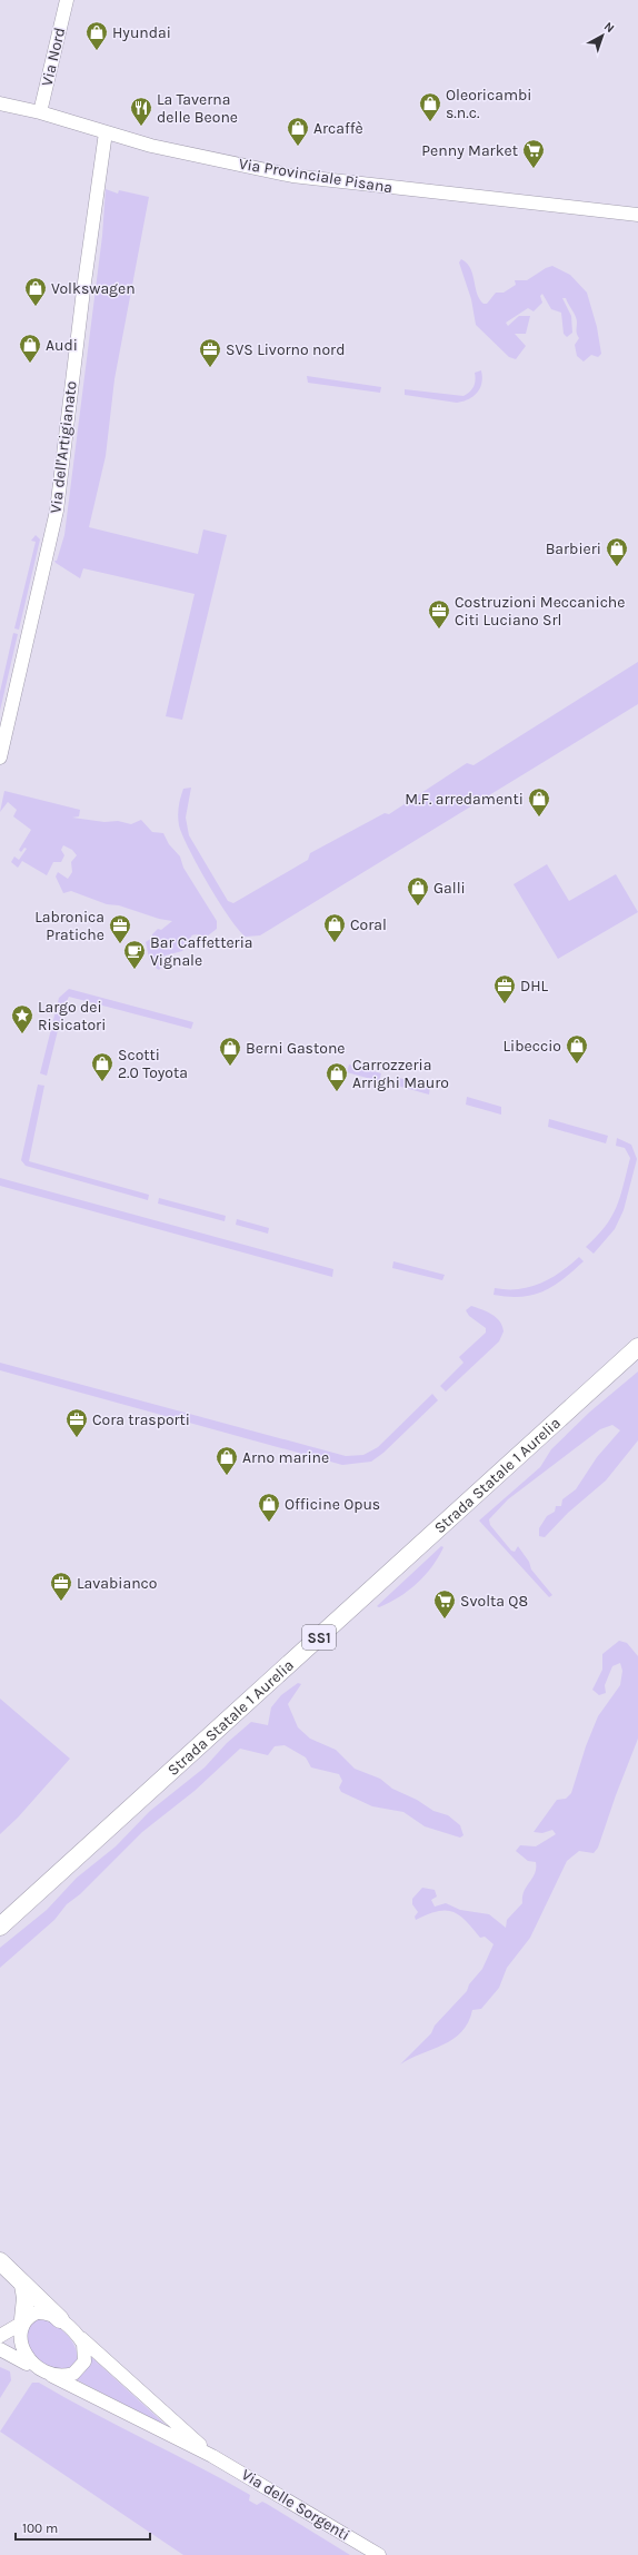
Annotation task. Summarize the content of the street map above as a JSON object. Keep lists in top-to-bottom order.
{
  "streets": {
    "highway": ["Strada Statale 1 Aurelia", "SS1"],
    "street": [
      "Via Nord",
      "Via Provinciale Pisana",
      "Via dell'Artigianato",
      "Via delle Sorgenti"
    ]
  },
  "crossings": [
    ["Via Nord", "Via Provinciale Pisana"],
    ["Via Provinciale Pisana", "Via dell'Artigianato"]
  ],
  "places": {
    "shop": [
      "Hyundai",
      "Oleoricambi s.n.c.",
      "Arcaffè",
      "Volkswagen",
      "Audi",
      "Barbieri",
      "M.F. arredamenti",
      "Galli",
      "Coral",
      "Libeccio",
      "Berni Gastone",
      "Scotti 2.0 Toyota",
      "Carrozzeria Arrighi Mauro",
      "Arno marine",
      "Officine Opus"
    ],
    "restaurant": ["La Taverna delle Beone"],
    "supermarket": ["Penny Market", "Svolta Q8"],
    "office": [
      "SVS Livorno nord",
      "Costruzioni Meccaniche Citi Luciano Srl",
      "Labronica Pratiche",
      "DHL",
      "Cora trasporti",
      "Lavabianco"
    ],
    "cafe": ["Bar Caffetteria Vignale"],
    "place": ["Largo dei Risicatori"]
  },
  "scale_bar": "100 m",
  "north": "top right"
}
